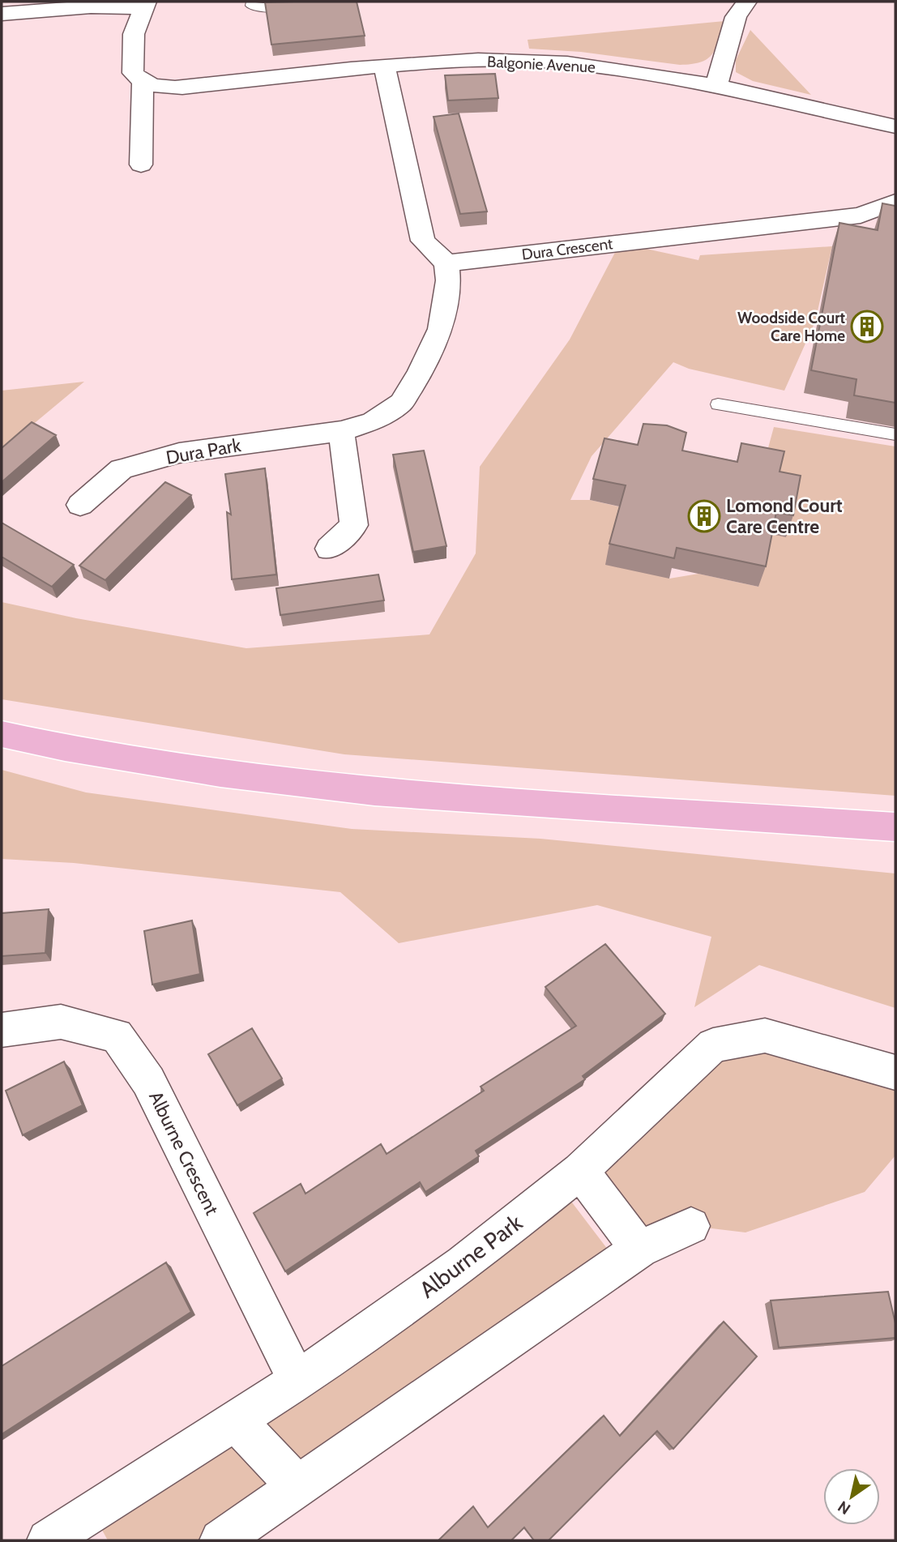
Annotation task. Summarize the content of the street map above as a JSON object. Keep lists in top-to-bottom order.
{
  "streets": {
    "street": [
      "Balgonie Avenue",
      "Dura Crescent",
      "Dura Park",
      "Alburne Crescent",
      "Alburne Park"
    ]
  },
  "crossings": [
    ["Dura Crescent", "Dura Park"],
    ["Alburne Crescent", "Alburne Park"]
  ],
  "places": {
    "building": ["Woodside Court Care Home", "Lomond Court Care Centre"]
  },
  "north": "bottom left"
}
